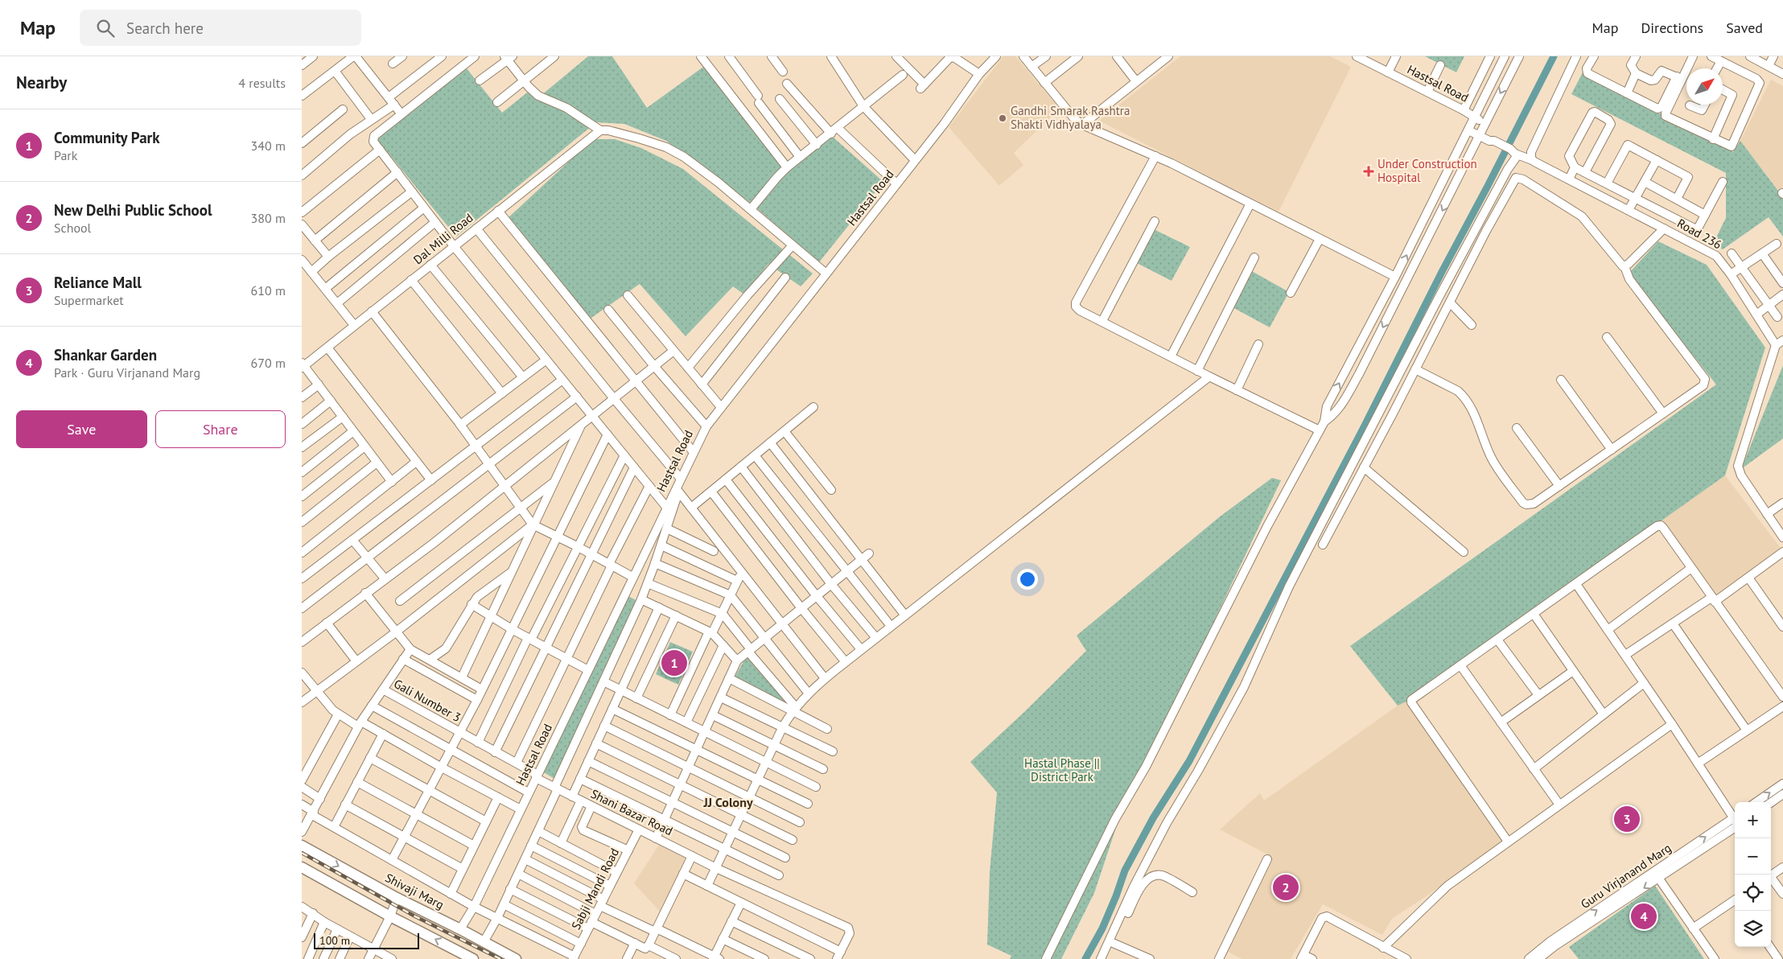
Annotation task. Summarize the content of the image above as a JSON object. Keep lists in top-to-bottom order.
{
  "streets": {
    "main road": ["Shivaji Marg"],
    "street": [
      "Hastsal Road",
      "Road 236",
      "Dal Milli Road",
      "Gali Number 3",
      "Shani Bazar Road",
      "Guru Virjanand Marg",
      "Sabji Mandi Road"
    ]
  },
  "crossings": [
    ["Hastsal Road", "Shani Bazar Road"],
    ["Hastsal Road", "Shivaji Marg"],
    ["Gali Number 3", "Shani Bazar Road"],
    ["Shani Bazar Road", "Sabji Mandi Road"]
  ],
  "districts": ["JJ Colony"],
  "parks": ["Hastal Phase || District Park"],
  "places": {
    "other": ["Gandhi Smarak Rashtra Shakti Vidhyalaya"],
    "health": ["Under Construction Hospital"]
  },
  "scale_bar": "100 m",
  "north": "top right",
  "page": {
    "header": "Map",
    "search": "Search here",
    "nav": ["Map", "Directions", "Saved"],
    "heading": ["Nearby", "4 results"],
    "list": [
      {
        "mark": "1",
        "name": "Community Park",
        "note": "Park",
        "value": "340 m"
      },
      {
        "mark": "2",
        "name": "New Delhi Public School",
        "note": "School",
        "value": "380 m"
      },
      {
        "mark": "3",
        "name": "Reliance Mall",
        "note": "Supermarket",
        "value": "610 m"
      },
      {
        "mark": "4",
        "name": "Shankar Garden",
        "note": "Park · Guru Virjanand Marg",
        "value": "670 m"
      }
    ],
    "buttons": ["Save", "Share"],
    "pins": [
      "1",
      "3",
      "2",
      "4"
    ],
    "map_buttons": ["+", "−"],
    "scale": "100 m"
  }
}
